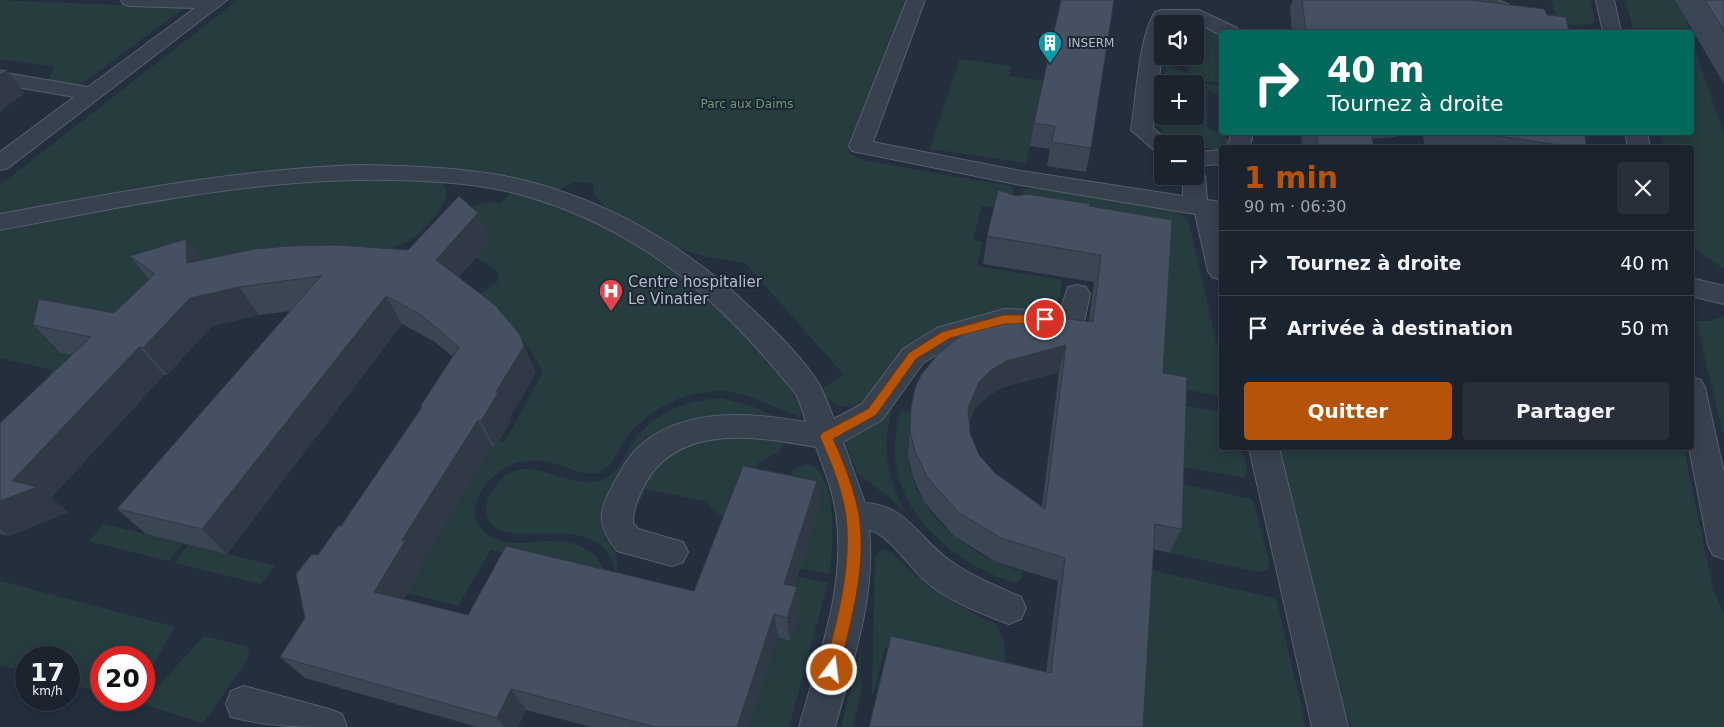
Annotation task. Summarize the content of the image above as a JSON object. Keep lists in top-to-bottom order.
{
  "parks": ["Parc aux Daims"],
  "places": {
    "building": ["INSERM"],
    "hospital": ["Centre hospitalier Le Vinatier"]
  },
  "page": {
    "map_buttons": ["+", "−"],
    "turn": ["40 m", "Tournez à droite"],
    "heading": ["1 min", "90 m · 06:30"],
    "list": [
      {
        "name": "Tournez à droite",
        "value": "40 m"
      },
      {
        "name": "Arrivée à destination",
        "value": "50 m"
      }
    ],
    "buttons": ["Quitter", "Partager"],
    "speed": "17 km/h",
    "limit": "20"
  }
}
